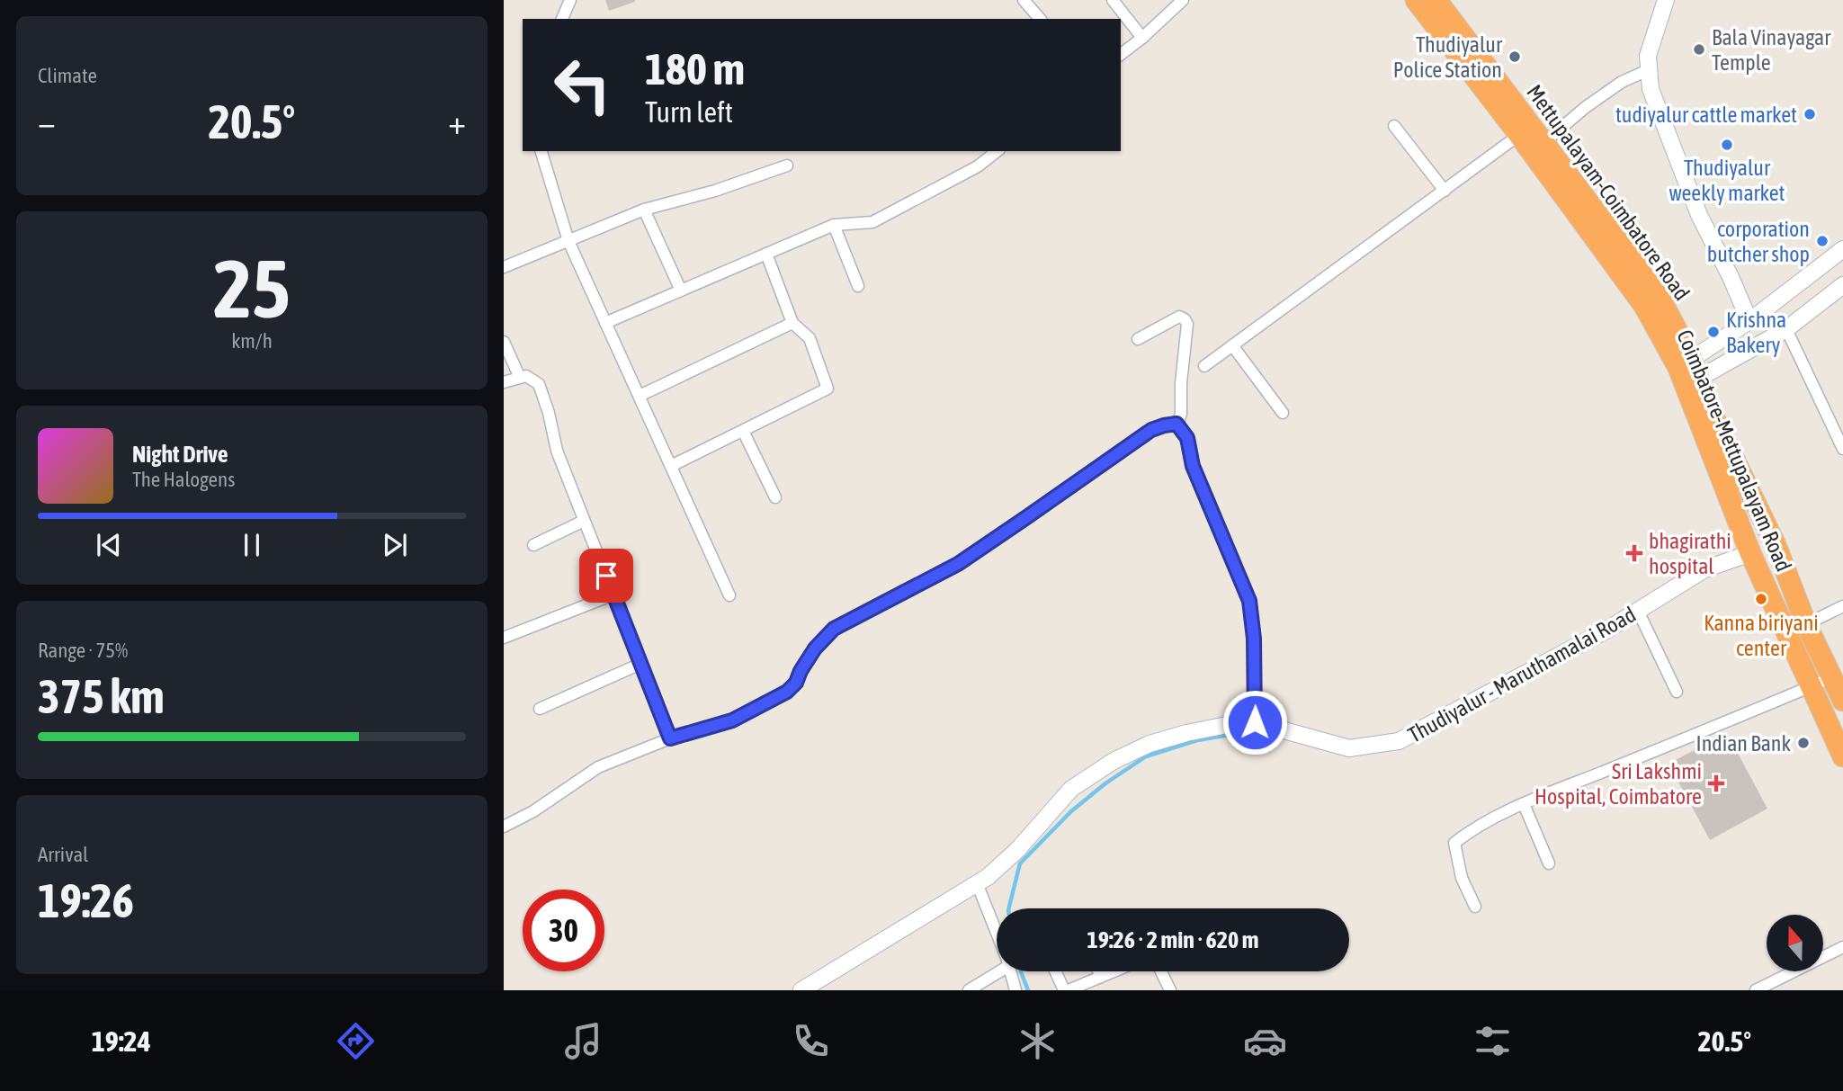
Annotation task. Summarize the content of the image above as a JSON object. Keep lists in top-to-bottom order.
{
  "streets": {
    "highway": ["Mettupalayam-Coimbatore Road", "Coimbatore-Mettupalayam Road"],
    "main road": ["Thudiyalur - Maruthamalai Road"]
  },
  "crossings": [
    ["Mettupalayam-Coimbatore Road", "Coimbatore-Mettupalayam Road"],
    ["Coimbatore-Mettupalayam Road", "Thudiyalur - Maruthamalai Road"]
  ],
  "places": {
    "other": [
      "Bala Vinayagar Temple",
      "Thudiyalur Police Station",
      "tudiyalur cattle market",
      "Thudiyalur weekly market",
      "corporation butcher shop",
      "Krishna Bakery",
      "Kanna biriyani center",
      "Indian Bank"
    ],
    "health": ["bhagirathi hospital", "Sri Lakshmi Hospital, Coimbatore"]
  },
  "north": "top",
  "page": {
    "tile": [
      "Climate",
      ["25", "km/h"],
      ["Range · 75%", "375 km"],
      ["Arrival", "19:26"]
    ],
    "turn": ["180 m", "Turn left"],
    "heat": ["−", "20.5°", "+"],
    "song": ["Night Drive", "The Halogens"],
    "limit": "30",
    "trip": "19:26 · 2 min · 620 m",
    "tabs": ["19:24", "20.5°"]
  }
}
